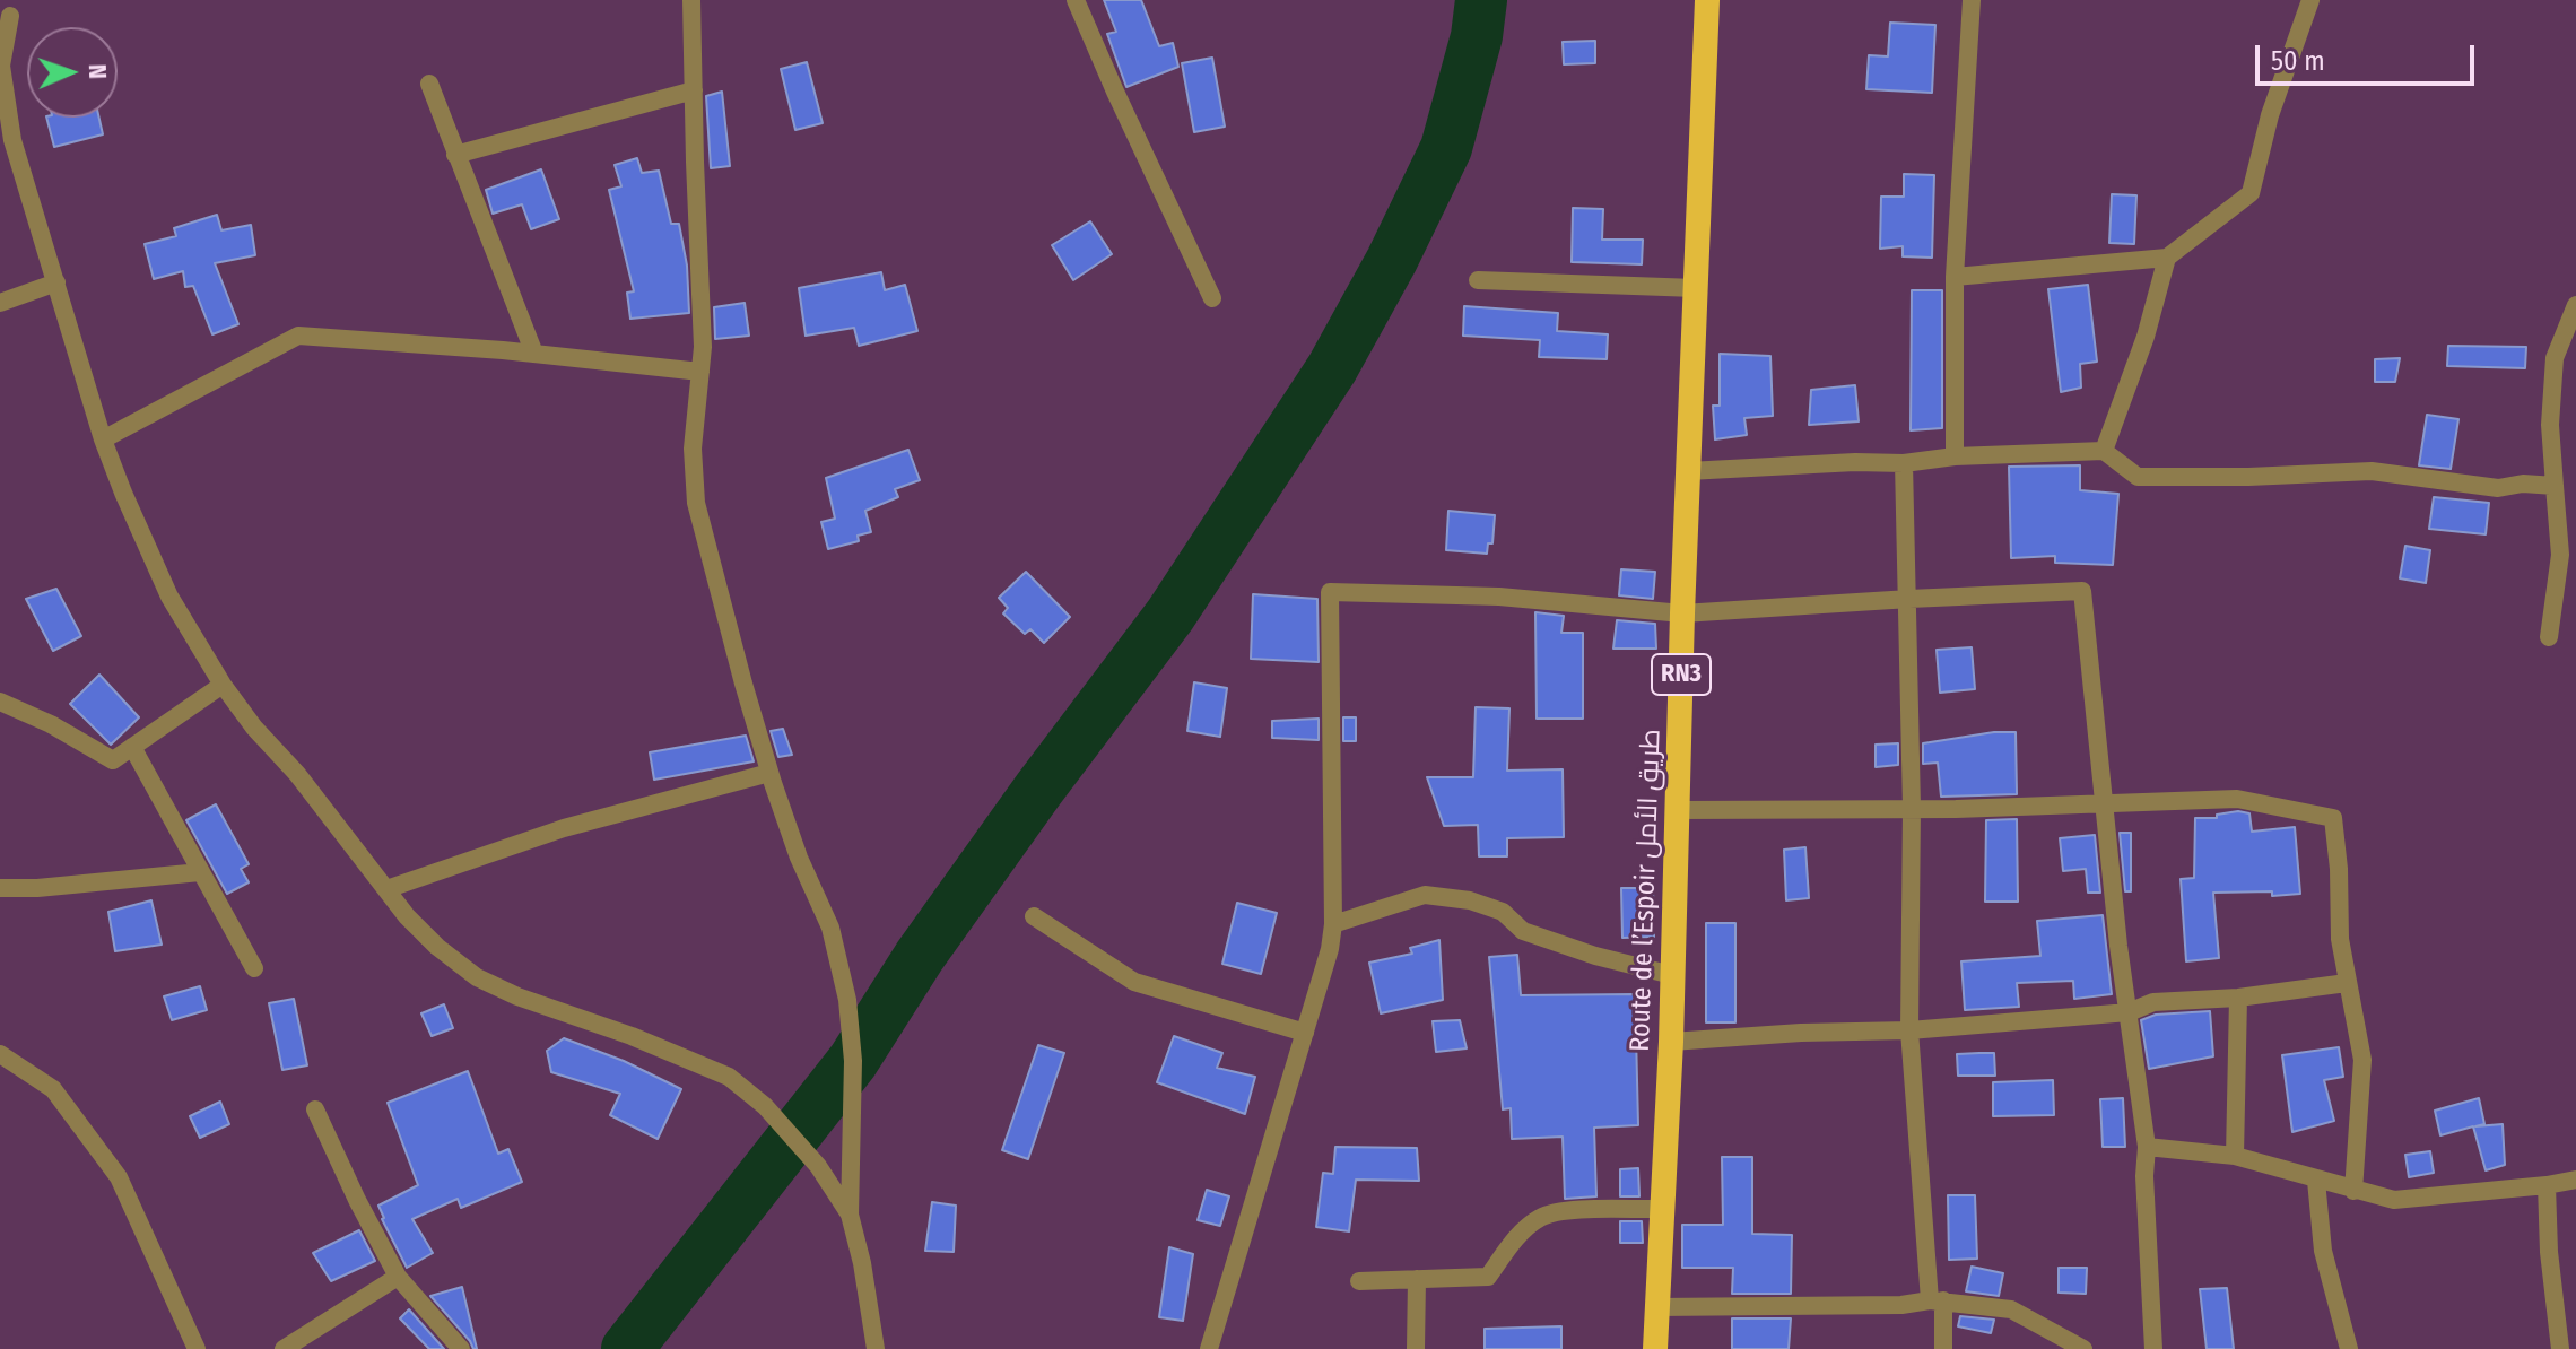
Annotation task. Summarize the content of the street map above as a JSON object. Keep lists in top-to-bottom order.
{
  "streets": {
    "highway": ["RN3", "Route de l’Espoir طريق الأمل"]
  },
  "scale_bar": "50 m",
  "north": "right"
}
